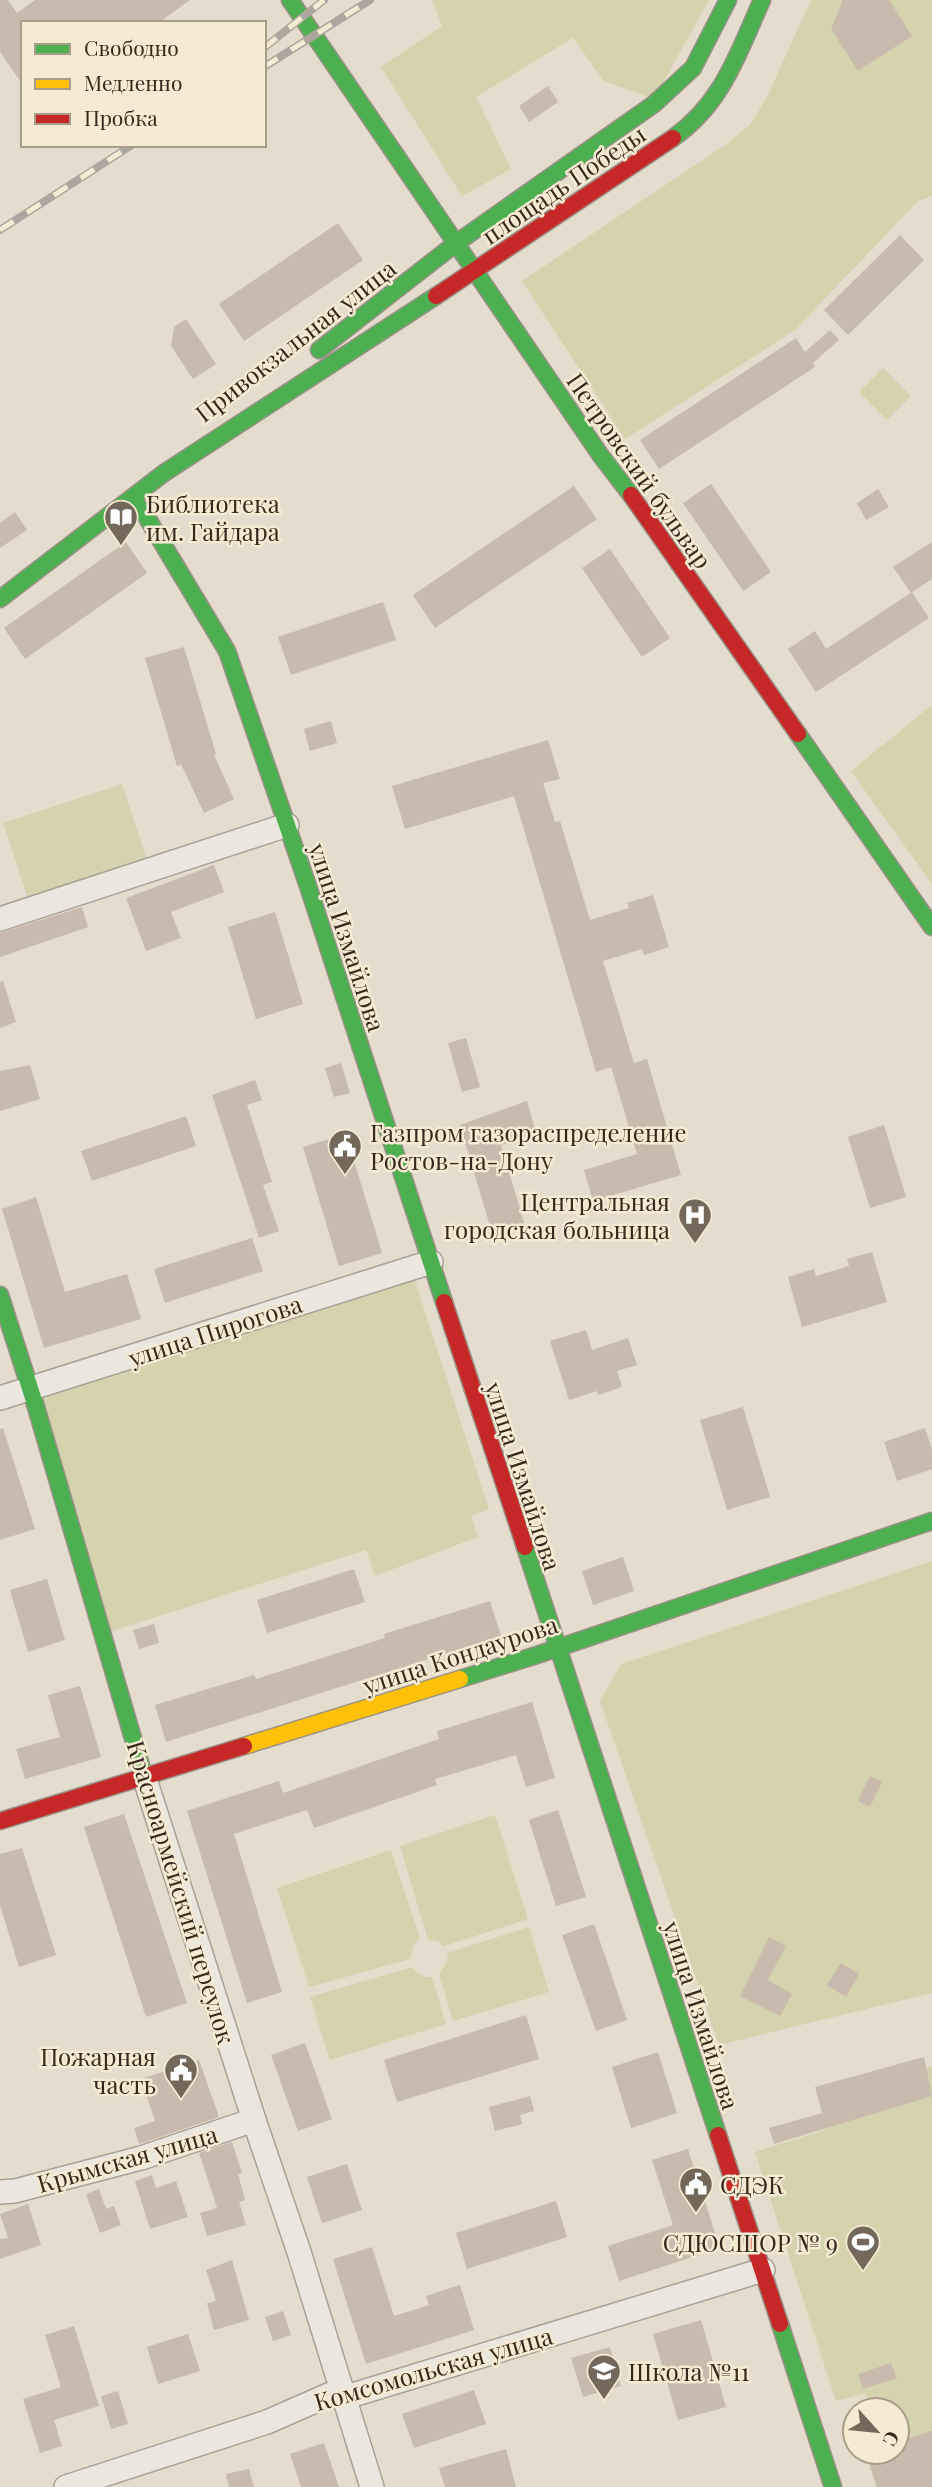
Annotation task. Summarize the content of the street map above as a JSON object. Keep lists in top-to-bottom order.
{
  "streets": {
    "street": [
      "площадь Победы",
      "Привокзальная улица",
      "Петровский бульвар",
      "улица Измайлова",
      "улица Пирогова",
      "улица Кондаурова",
      "Красноармейский переулок",
      "Крымская улица",
      "Комсомольская улица"
    ]
  },
  "crossings": [
    ["площадь Победы", "Привокзальная улица"],
    ["площадь Победы", "Петровский бульвар"],
    ["Привокзальная улица", "Петровский бульвар"],
    ["Привокзальная улица", "улица Измайлова"],
    ["улица Измайлова", "улица Пирогова"],
    ["улица Измайлова", "улица Кондаурова"],
    ["улица Измайлова", "Комсомольская улица"],
    ["улица Пирогова", "Красноармейский переулок"],
    ["улица Кондаурова", "Красноармейский переулок"],
    ["Красноармейский переулок", "Крымская улица"],
    ["Красноармейский переулок", "Комсомольская улица"]
  ],
  "places": {
    "library": ["Библиотека им. Гайдара"],
    "public building": ["Газпром газораспределение Ростов-на-Дону", "Пожарная часть", "СДЭК"],
    "hospital": ["Центральная городская больница"],
    "sports": ["СДЮСШОР № 9"],
    "school or university": ["Школа №11"]
  },
  "legend": ["Свободно", "Медленно", "Пробка"],
  "north": "bottom right"
}
